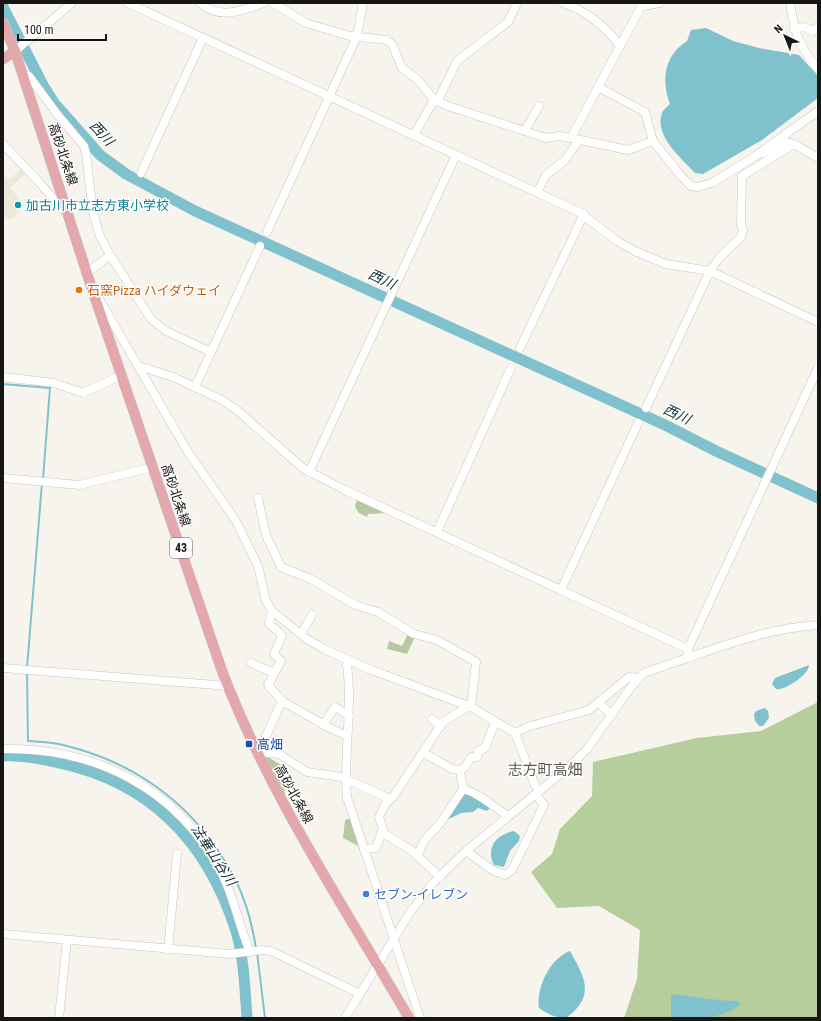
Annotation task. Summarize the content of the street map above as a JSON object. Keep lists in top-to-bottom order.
{
  "streets": {
    "main road": ["高砂北条線", "43"]
  },
  "districts": ["志方町高畑"],
  "water": ["西川", "法華山谷川"],
  "places": {
    "other": ["加古川市立志方東小学校", "石窯Pizza ハイダウェイ", "セブン-イレブン"],
    "transit": ["高畑"]
  },
  "scale_bar": "100 m",
  "north": "top left"
}
